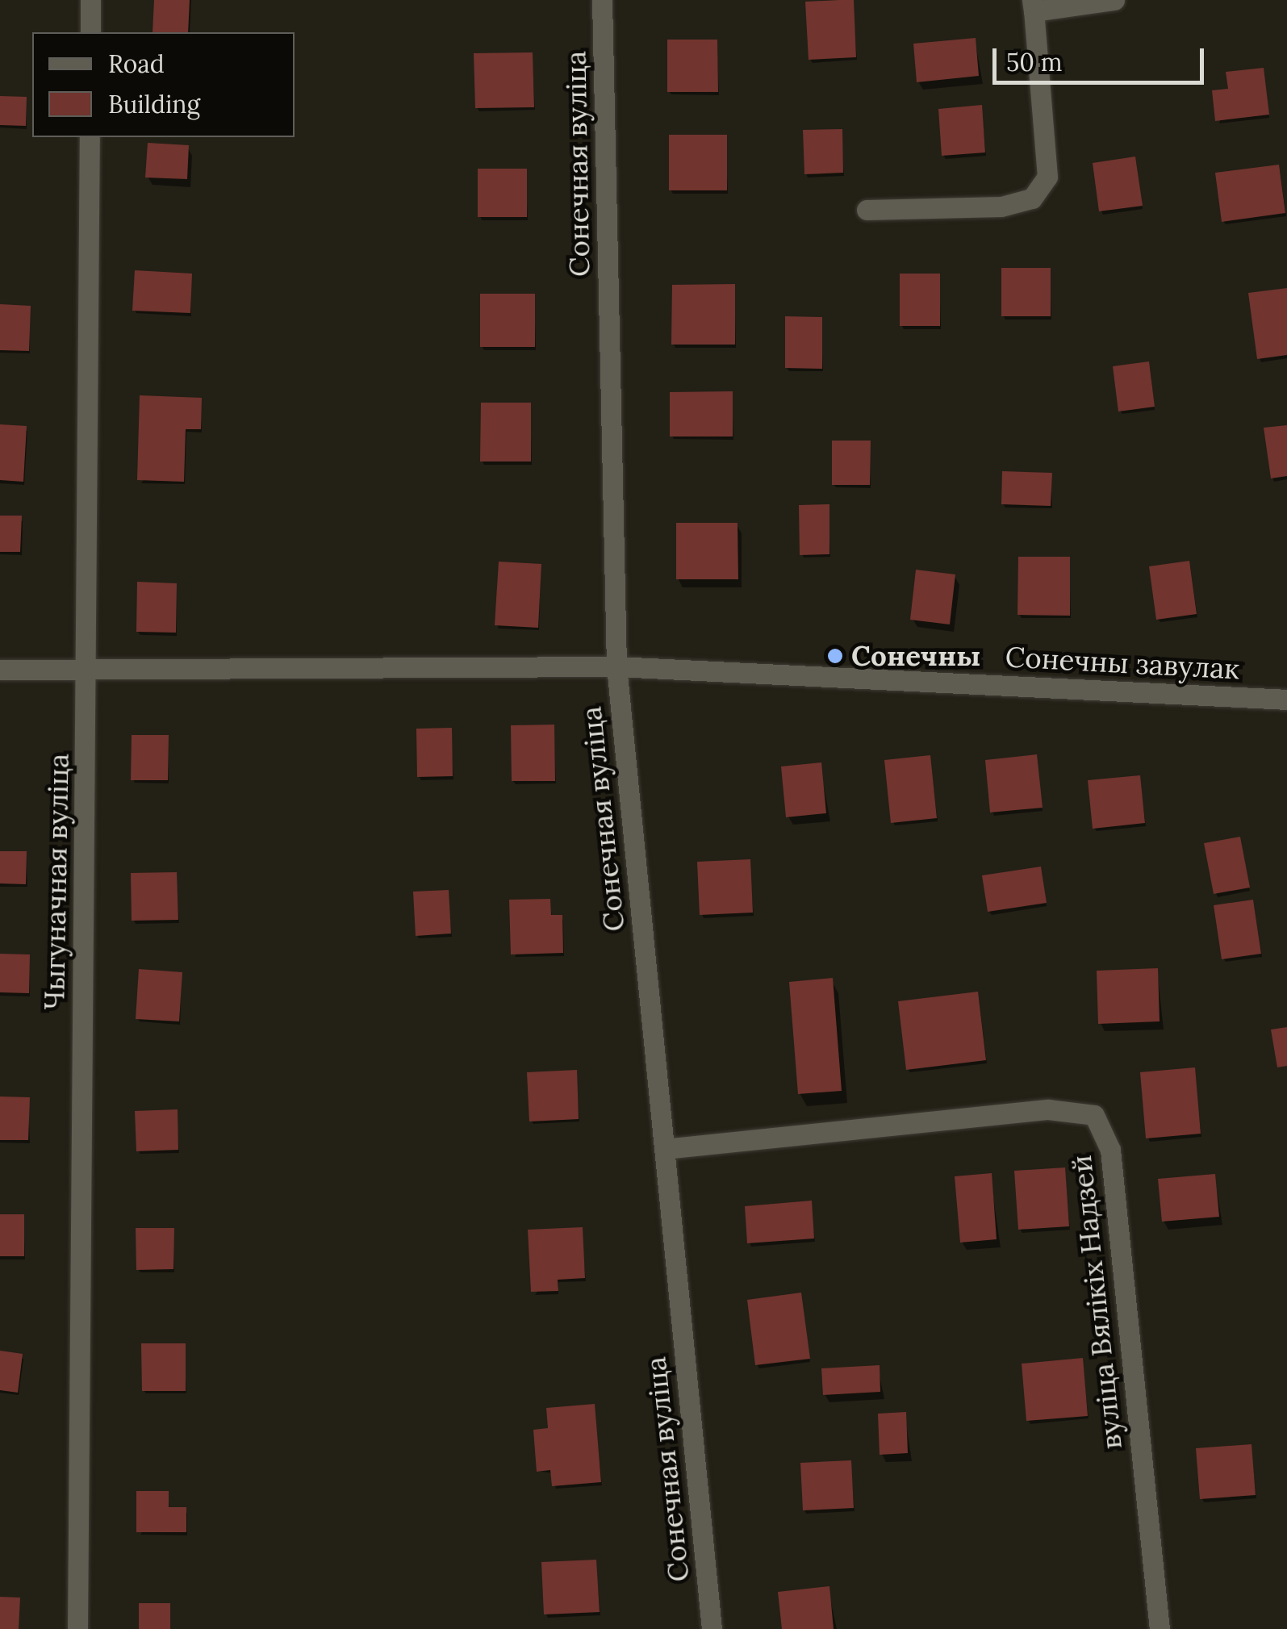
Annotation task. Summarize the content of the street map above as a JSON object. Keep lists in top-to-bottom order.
{
  "streets": {
    "street": [
      "Сонечная вуліца",
      "Сонечны завулак",
      "Чыгуначная вуліца",
      "вуліца Вялікіх Надзей"
    ]
  },
  "crossings": [
    ["Сонечная вуліца", "Сонечны завулак"],
    ["Сонечная вуліца", "вуліца Вялікіх Надзей"],
    ["Сонечны завулак", "Чыгуначная вуліца"]
  ],
  "places": ["Сонечны"],
  "legend": ["Road", "Building"],
  "scale_bar": "50 m"
}
